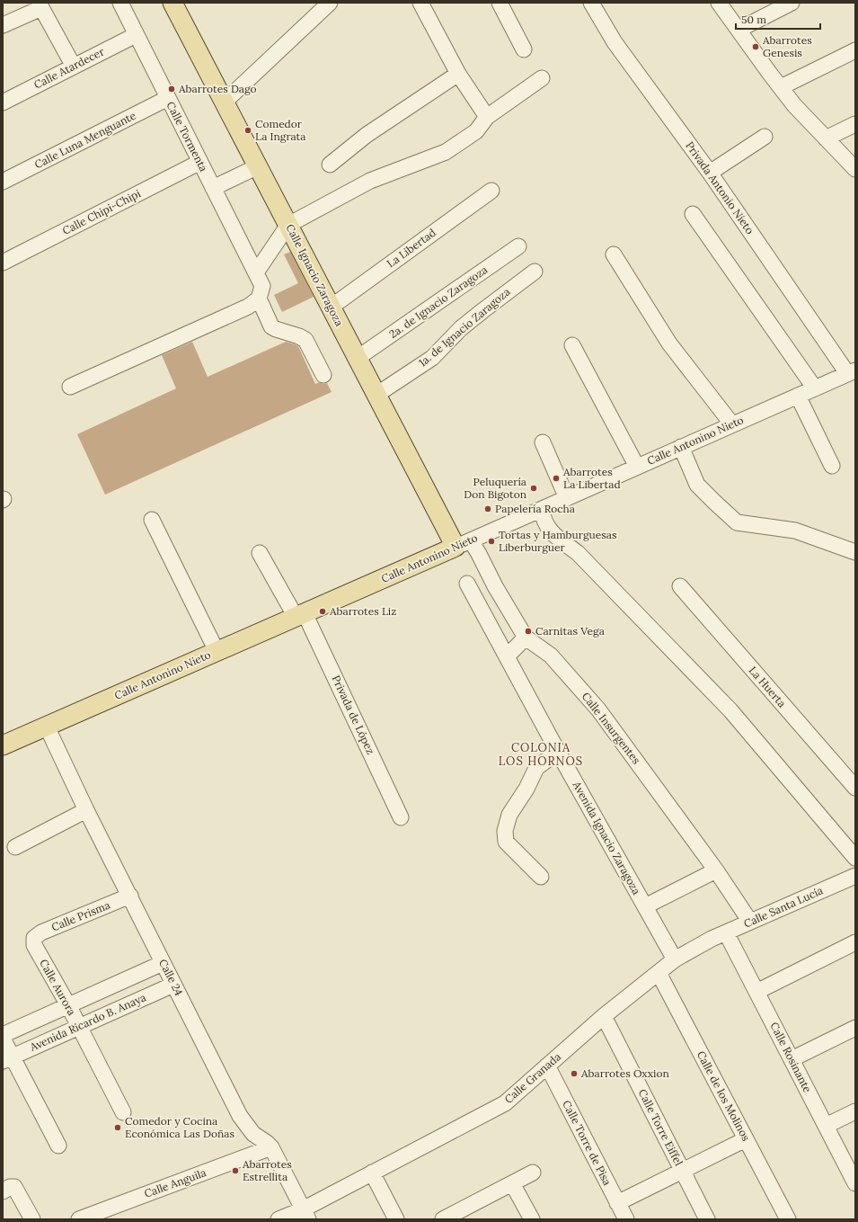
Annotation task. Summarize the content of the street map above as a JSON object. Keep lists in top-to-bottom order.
{
  "streets": {
    "main road": ["Calle Ignacio Zaragoza", "Calle Antonino Nieto"],
    "street": [
      "Calle Atardecer",
      "Calle Tormenta",
      "Calle Luna Menguante",
      "Privada Antonio Nieto",
      "Calle Chipi-Chipi",
      "La Libertad",
      "2a. de Ignacio Zaragoza",
      "1a. de Ignacio Zaragoza",
      "La Huerta",
      "Privada de López",
      "Calle Insurgentes",
      "Avenida Ignacio Zaragoza",
      "Calle Santa Lucía",
      "Calle Prisma",
      "Calle 24",
      "Calle Aurora",
      "Avenida Ricardo B. Anaya",
      "Calle Rosinante",
      "Calle Granada",
      "Calle de los Molinos",
      "Calle Torre Eiffel",
      "Calle Torre de Pisa",
      "Calle Anguila"
    ]
  },
  "crossings": [
    ["Calle Atardecer", "Calle Tormenta"],
    ["Calle Tormenta", "Calle Luna Menguante"],
    ["Calle Tormenta", "Calle Chipi-Chipi"],
    ["Privada Antonio Nieto", "Calle Antonino Nieto"],
    ["La Libertad", "Calle Ignacio Zaragoza"],
    ["Calle Ignacio Zaragoza", "2a. de Ignacio Zaragoza"],
    ["Calle Ignacio Zaragoza", "1a. de Ignacio Zaragoza"],
    ["Calle Ignacio Zaragoza", "Calle Antonino Nieto"],
    ["Calle Ignacio Zaragoza", "Calle Insurgentes"],
    ["Calle Antonino Nieto", "Privada de López"],
    ["Calle Antonino Nieto", "Calle Insurgentes"],
    ["Calle Antonino Nieto", "Calle 24"],
    ["Calle Insurgentes", "Calle Santa Lucía"],
    ["Avenida Ignacio Zaragoza", "Calle Granada"],
    ["Calle Santa Lucía", "Calle Rosinante"],
    ["Calle Santa Lucía", "Calle Granada"],
    ["Calle Prisma", "Calle 24"],
    ["Calle Prisma", "Calle Aurora"],
    ["Calle 24", "Avenida Ricardo B. Anaya"],
    ["Calle 24", "Calle Granada"],
    ["Calle 24", "Calle Anguila"],
    ["Calle Aurora", "Avenida Ricardo B. Anaya"],
    ["Calle Granada", "Calle de los Molinos"],
    ["Calle Granada", "Calle Torre Eiffel"],
    ["Calle Granada", "Calle Torre de Pisa"]
  ],
  "districts": ["COLONIA LOS HORNOS"],
  "places": [
    "Abarrotes Genesis",
    "Abarrotes Dago",
    "Comedor La Ingrata",
    "Abarrotes La Libertad",
    "Peluquería Don Bigoton",
    "Papelería Rocha",
    "Tortas y Hamburguesas Liberburguer",
    "Abarrotes Liz",
    "Carnitas Vega",
    "Abarrotes Oxxion",
    "Comedor y Cocina Económica Las Doñas",
    "Abarrotes Estrellita"
  ],
  "scale_bar": "50 m"
}
